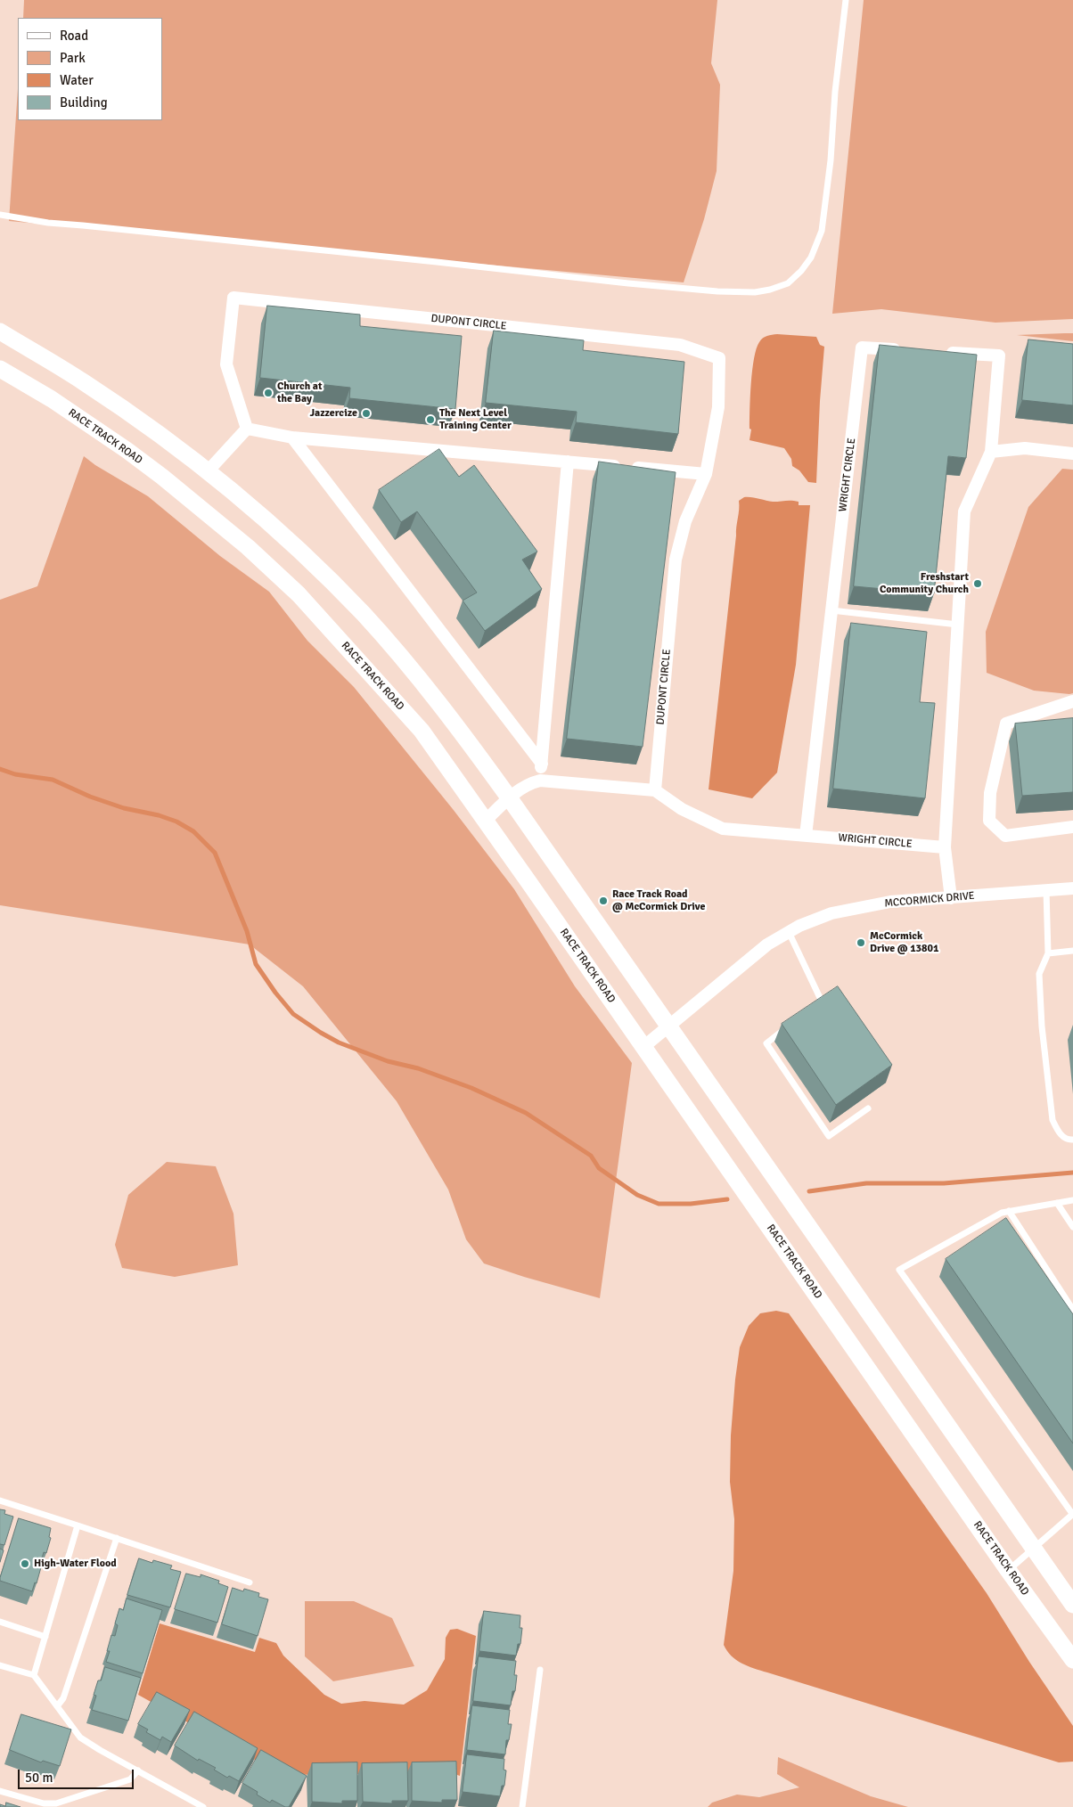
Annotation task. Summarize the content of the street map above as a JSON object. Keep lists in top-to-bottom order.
{
  "streets": {
    "main road": ["RACE TRACK ROAD"],
    "street": ["DUPONT CIRCLE", "WRIGHT CIRCLE", "MCCORMICK DRIVE"]
  },
  "crossings": [
    ["DUPONT CIRCLE", "WRIGHT CIRCLE"],
    ["RACE TRACK ROAD", "MCCORMICK DRIVE"]
  ],
  "places": [
    "Church at the Bay",
    "Jazzercize",
    "The Next Level Training Center",
    "Freshstart Community Church",
    "Race Track Road @ McCormick Drive",
    "McCormick Drive @ 13801",
    "High-Water Flood"
  ],
  "legend": [
    "Road",
    "Park",
    "Water",
    "Building"
  ],
  "scale_bar": "50 m"
}
